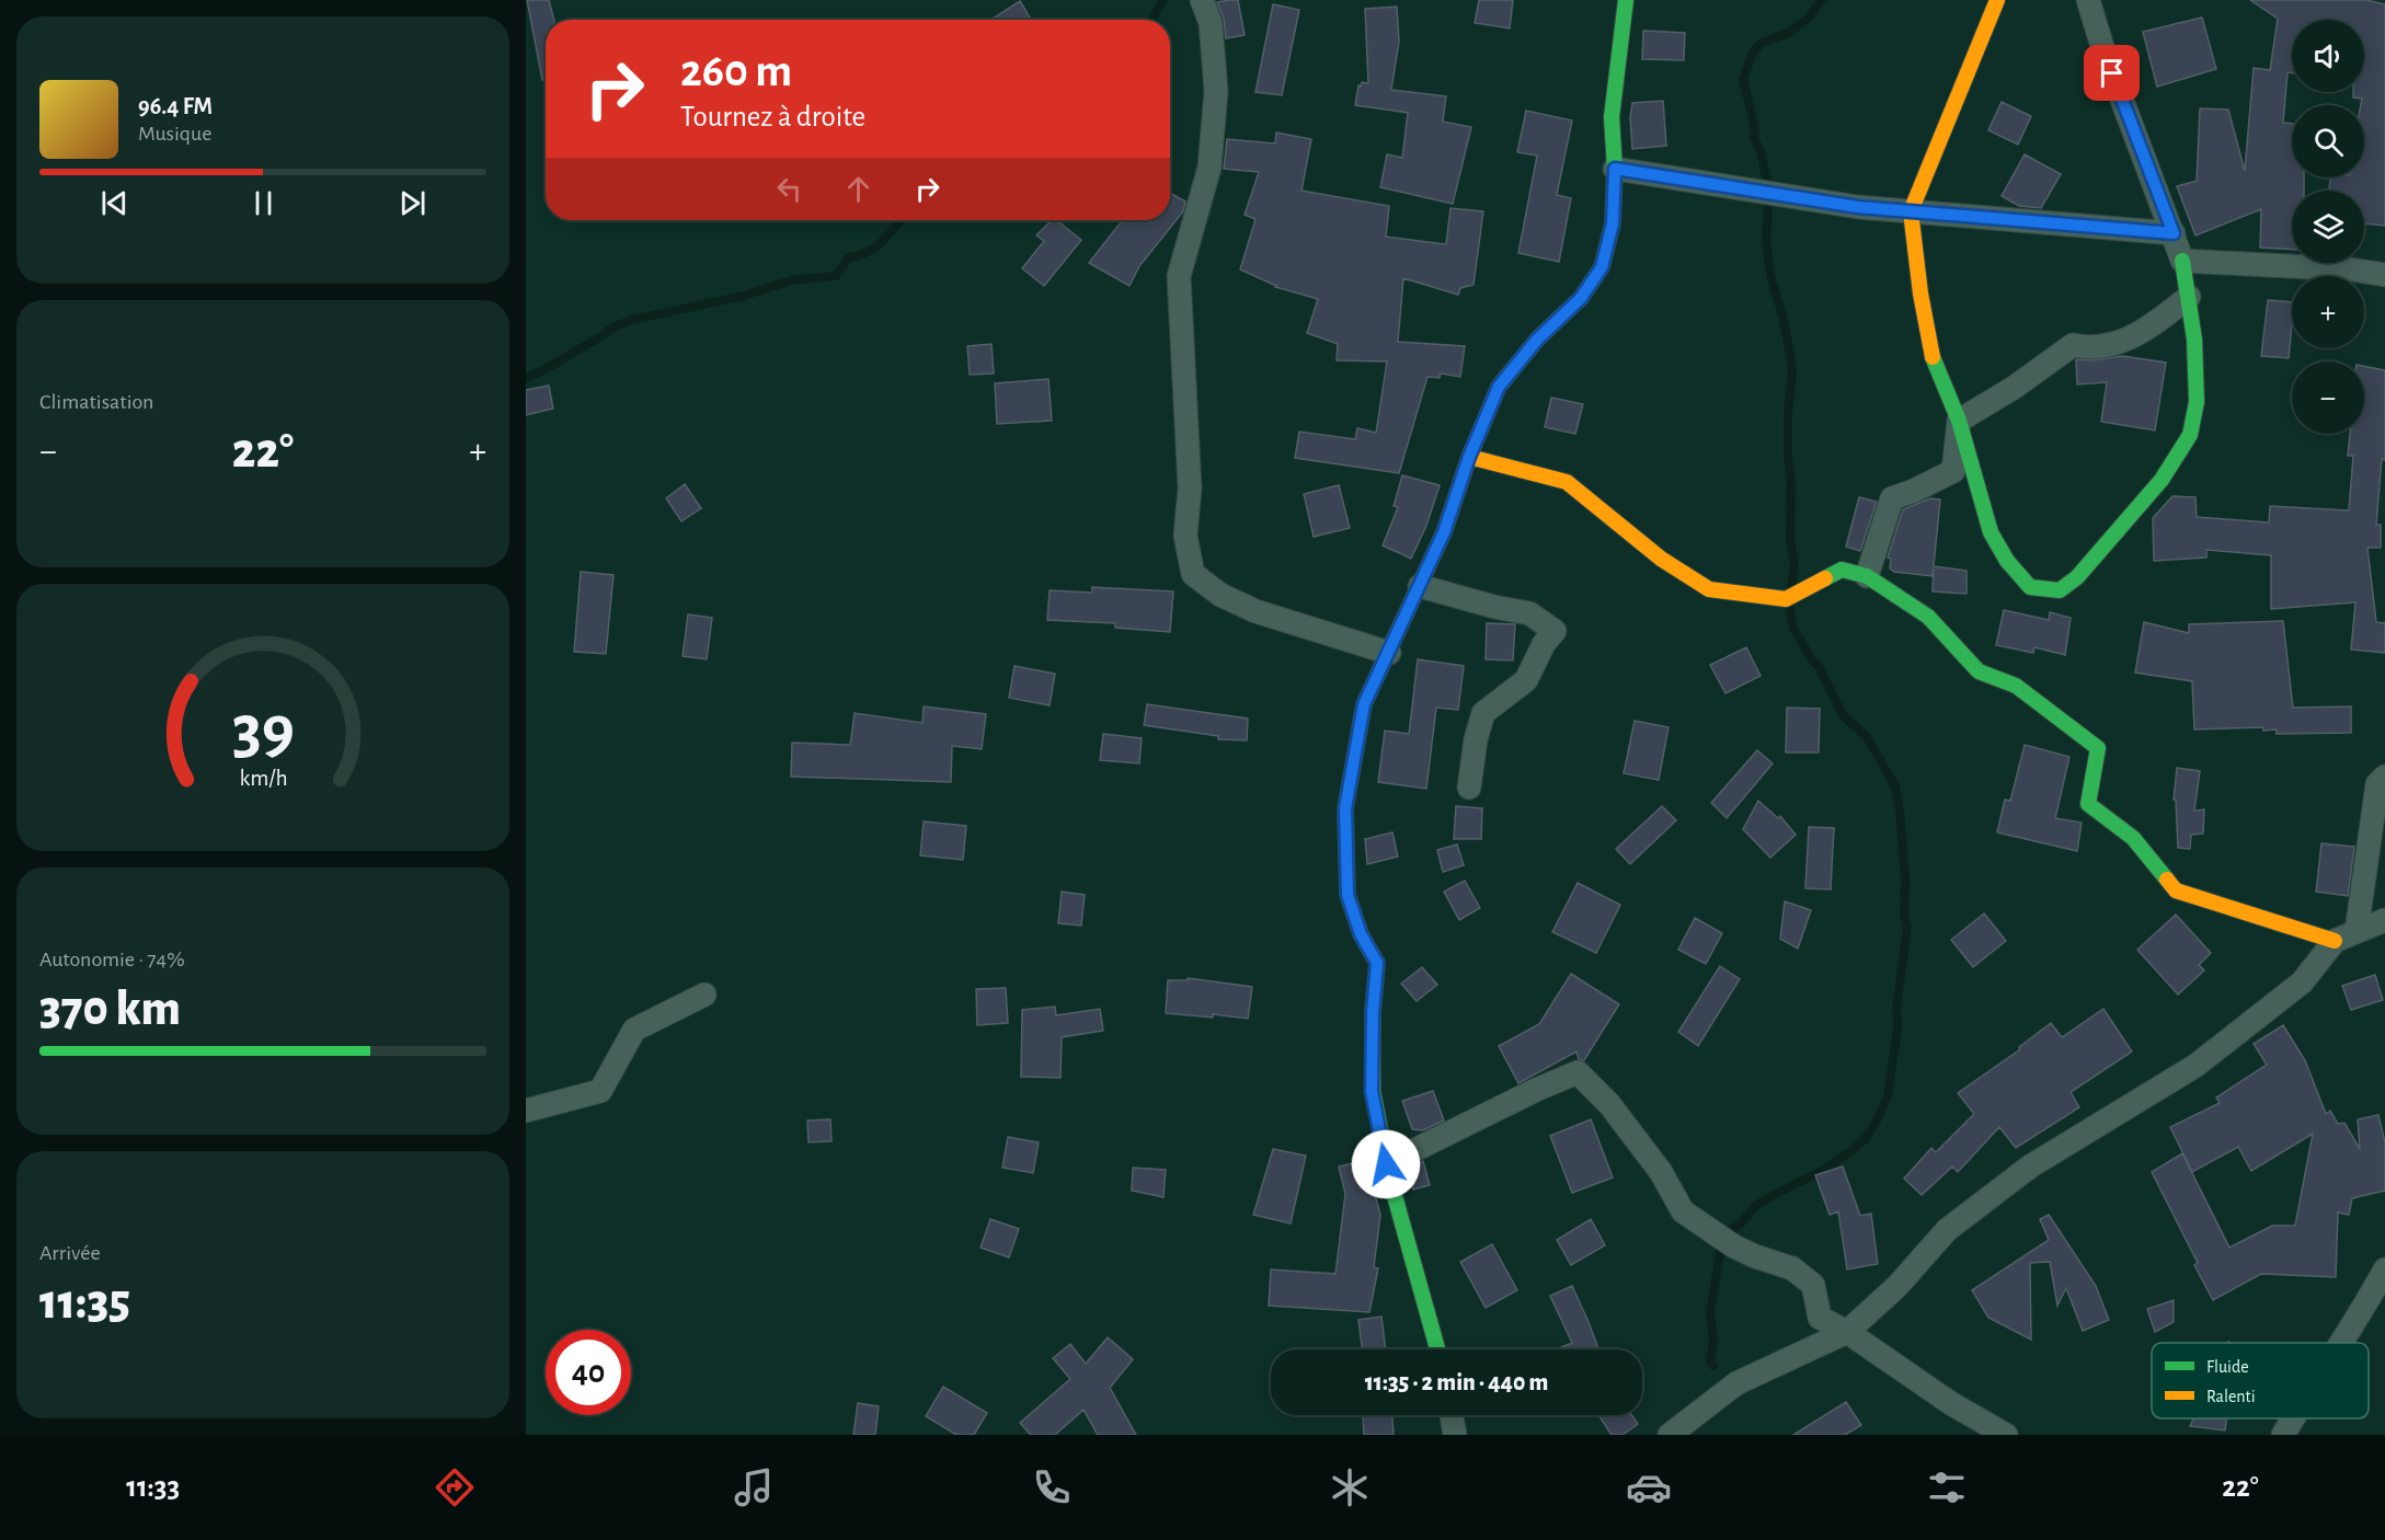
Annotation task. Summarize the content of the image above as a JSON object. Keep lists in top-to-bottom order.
{
  "legend": ["Fluide", "Ralenti"],
  "page": {
    "map_buttons": ["+", "−"],
    "turn": ["260 m", "Tournez à droite"],
    "song": ["96.4 FM", "Musique"],
    "tile": [
      "Climatisation",
      ["Autonomie · 74%", "370 km"],
      ["Arrivée", "11:35"]
    ],
    "heat": ["−", "22°", "+"],
    "limit": "40",
    "trip": "11:35 · 2 min · 440 m",
    "tabs": ["11:33", "22°"],
    "gauge": ["39", "km/h"]
  }
}
